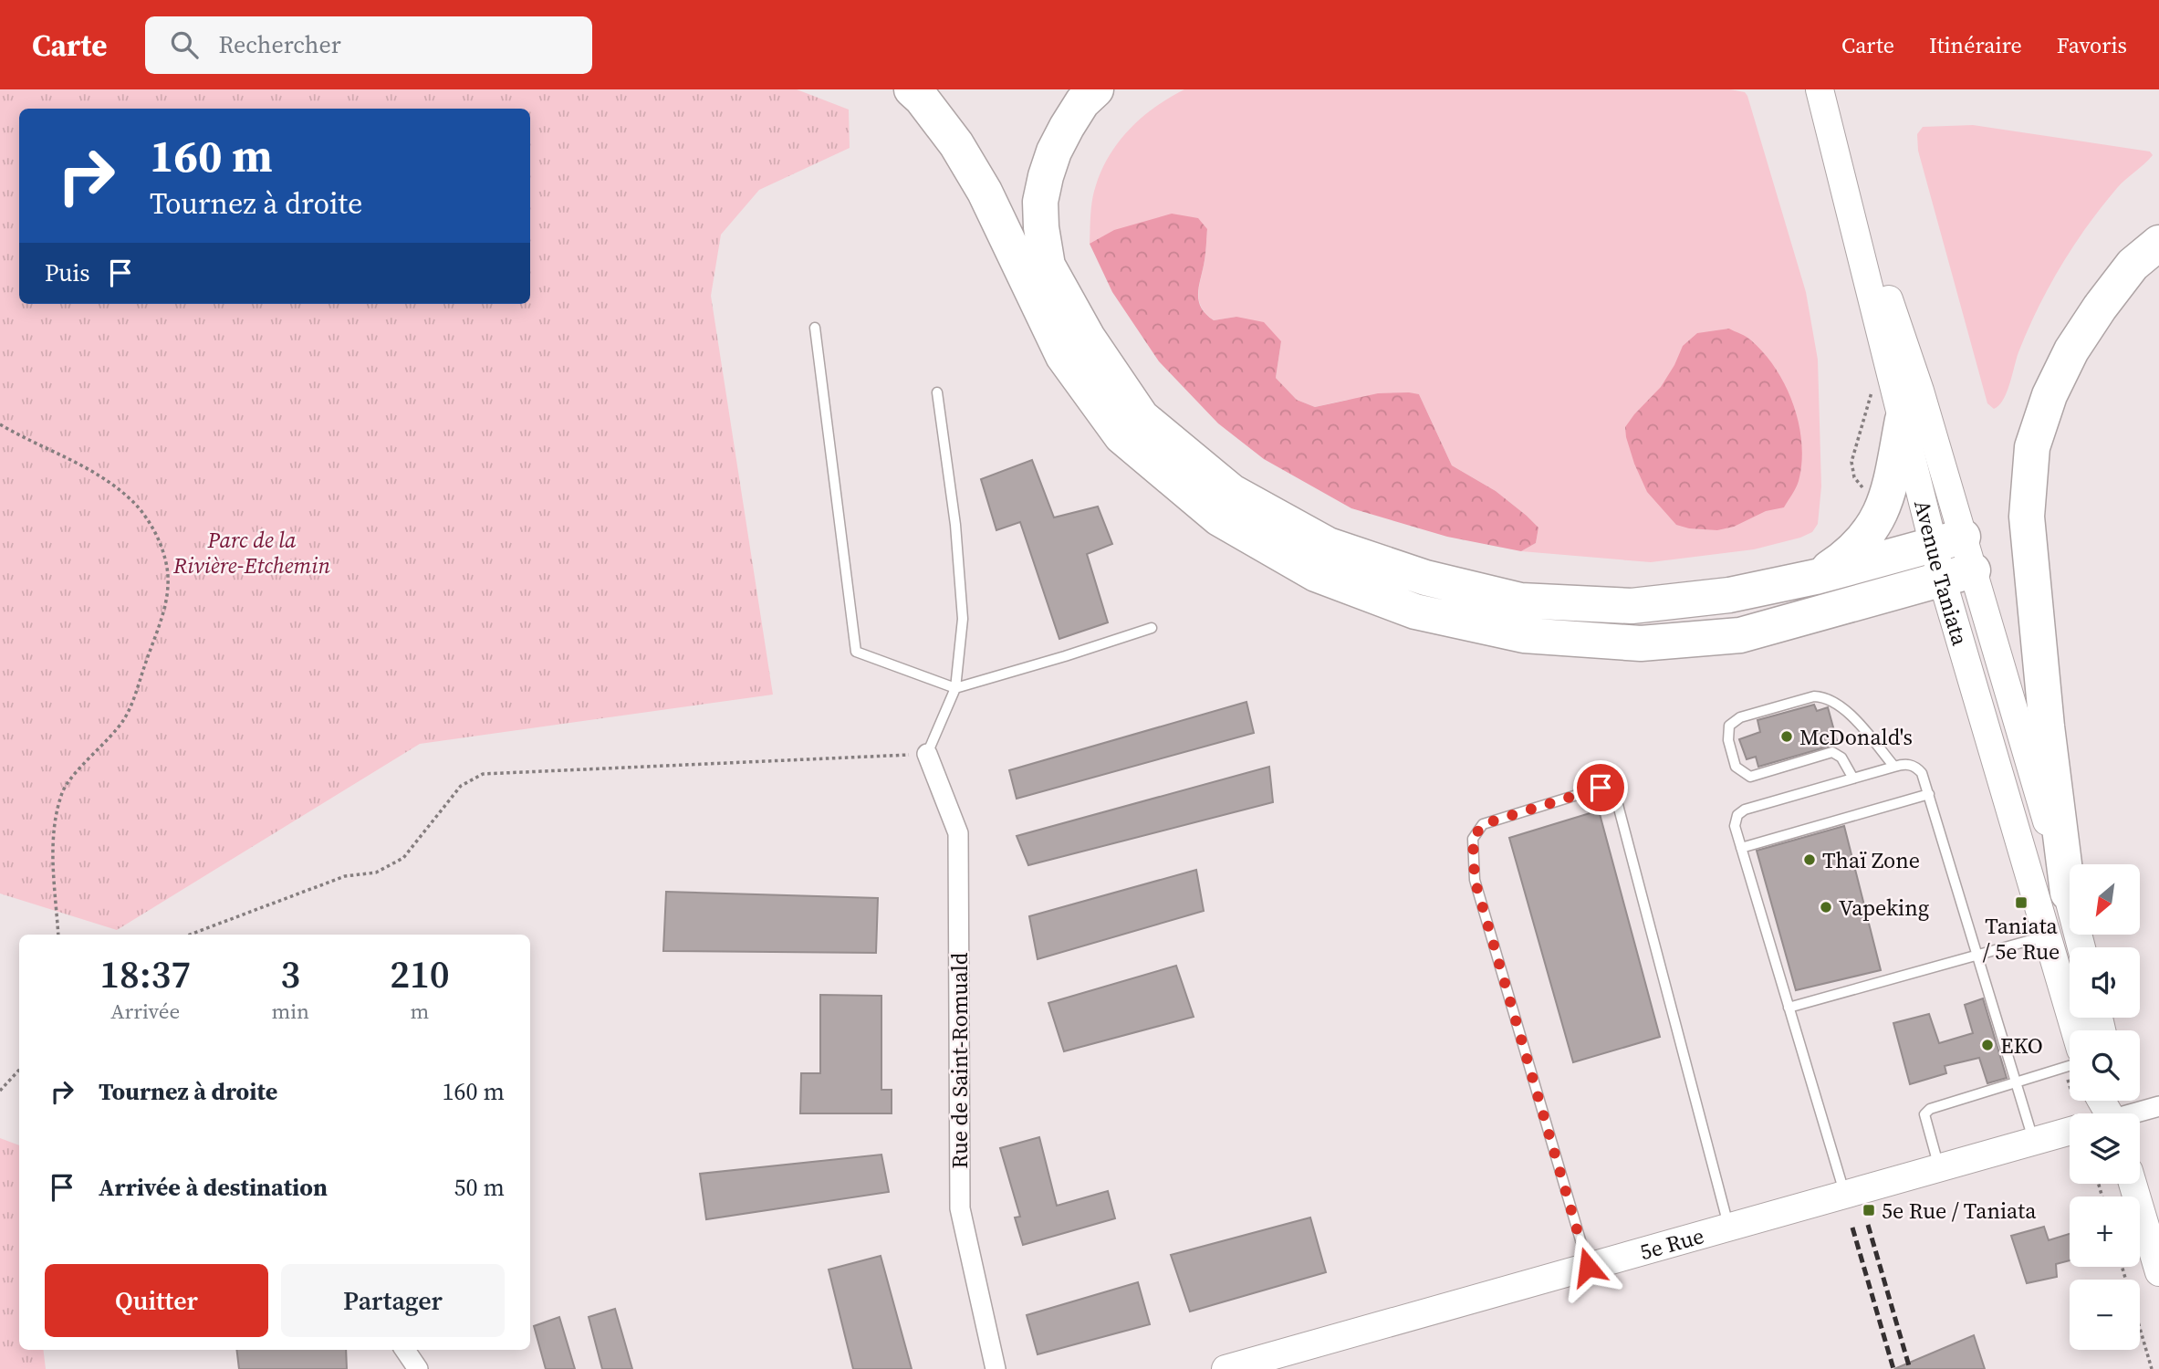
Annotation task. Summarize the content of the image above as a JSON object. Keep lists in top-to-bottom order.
{
  "streets": {
    "main road": ["Avenue Taniata", "5e Rue"],
    "street": ["Rue de Saint-Romuald"]
  },
  "parks": ["Parc de la Rivière-Etchemin"],
  "places": {
    "other": [
      "McDonald's",
      "Thaï Zone",
      "Vapeking",
      "EKO"
    ],
    "transit": ["Taniata / 5e Rue", "5e Rue / Taniata"]
  },
  "north": "bottom left",
  "page": {
    "header": "Carte",
    "search": "Rechercher",
    "nav": ["Carte", "Itinéraire", "Favoris"],
    "turn": ["160 m", "Tournez à droite"],
    "then": "Puis",
    "map_buttons": ["+", "−"],
    "eta": [
      "18:37",
      "Arrivée",
      "3",
      "min",
      "210",
      "m"
    ],
    "list": [
      {
        "name": "Tournez à droite",
        "value": "160 m"
      },
      {
        "name": "Arrivée à destination",
        "value": "50 m"
      }
    ],
    "buttons": ["Quitter", "Partager"]
  }
}
